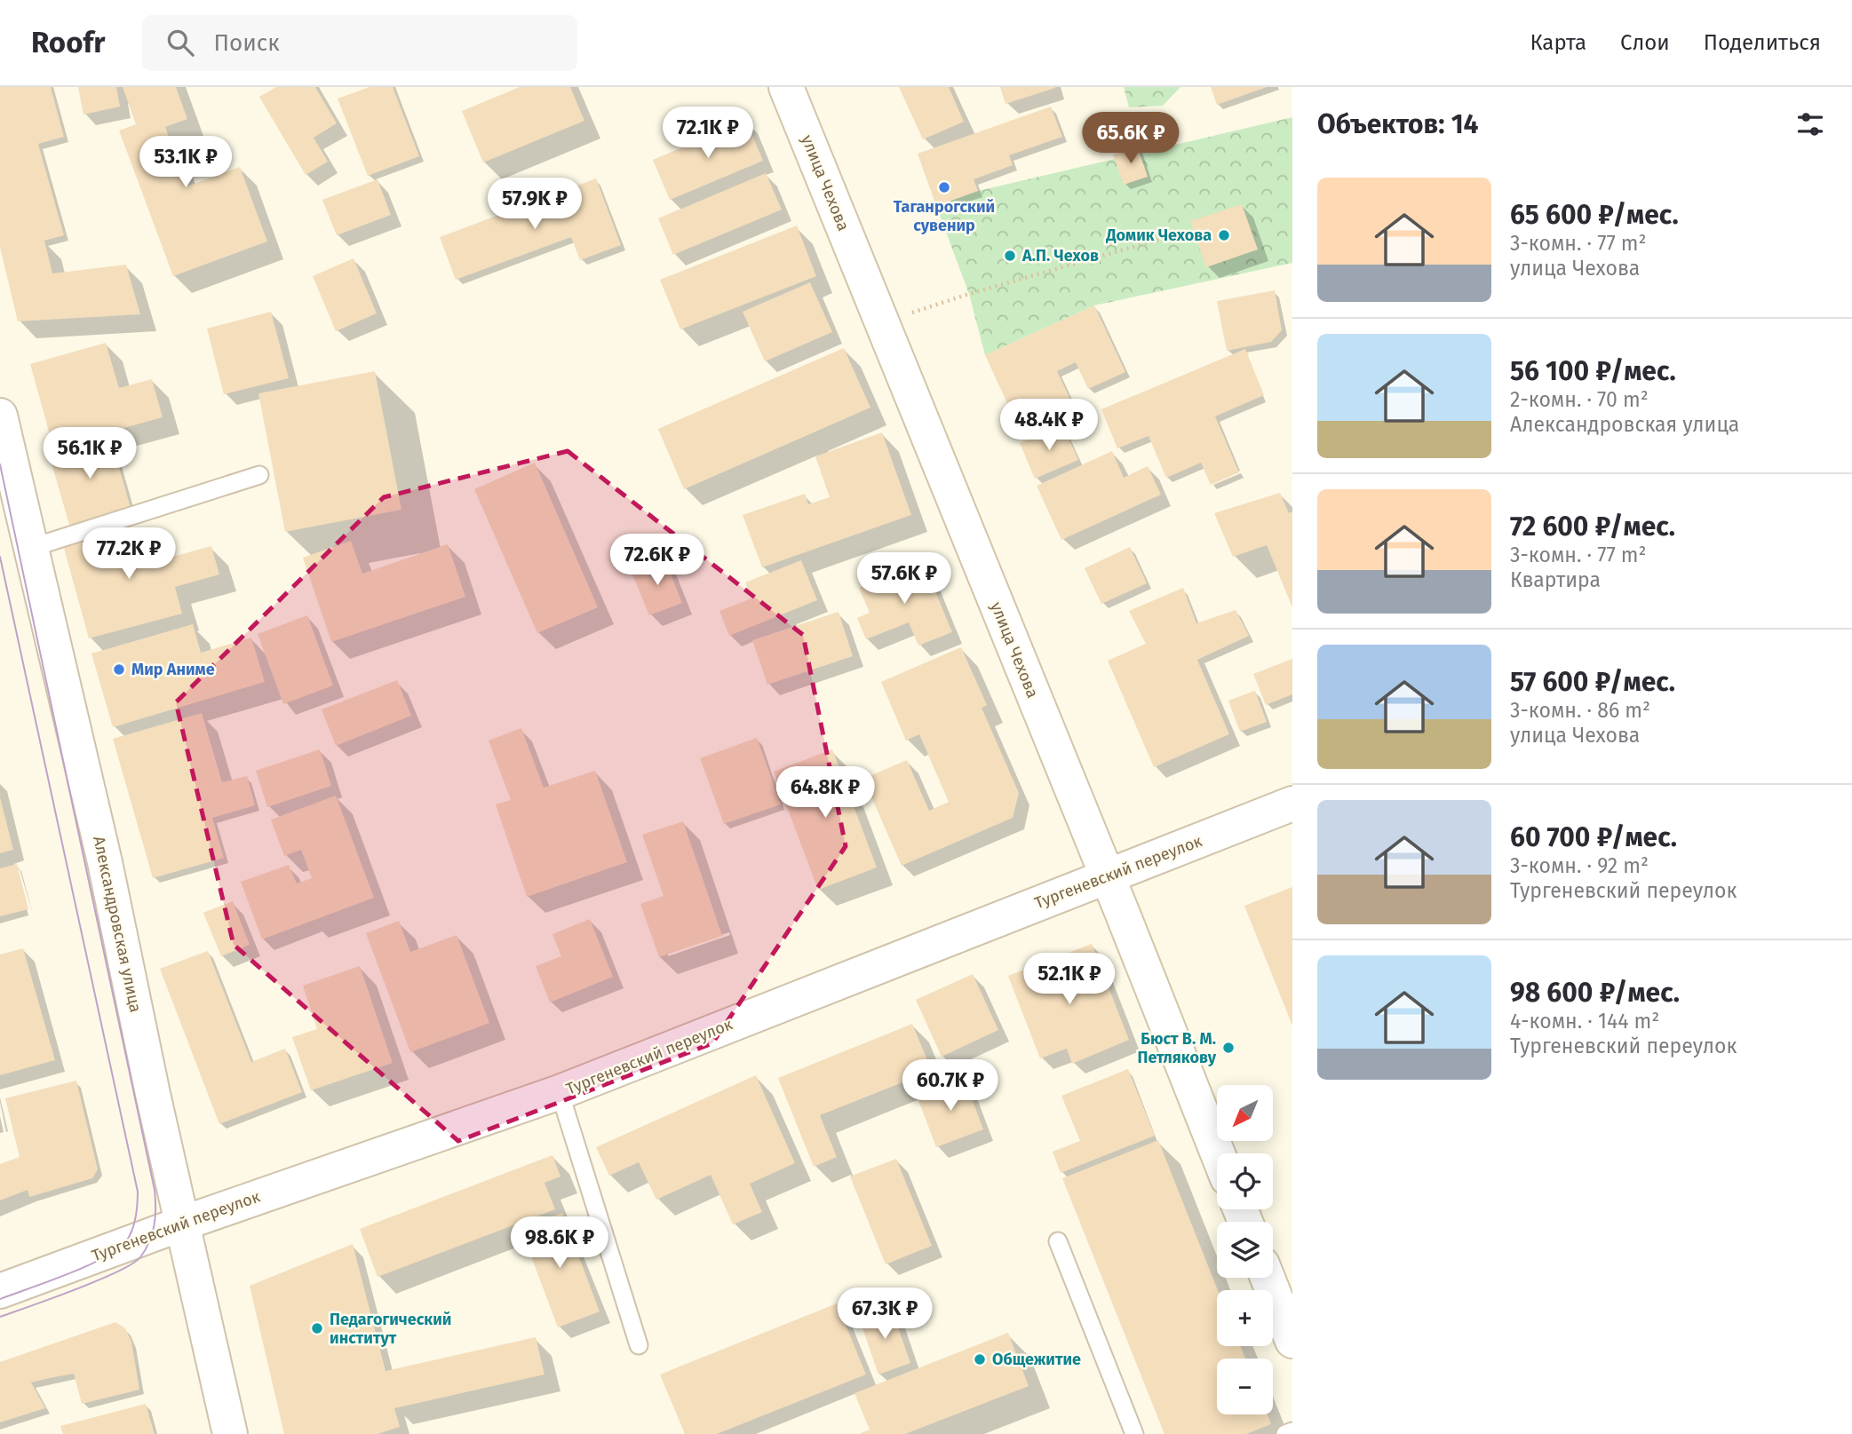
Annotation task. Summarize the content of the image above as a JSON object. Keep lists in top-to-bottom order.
{
  "streets": {
    "street": ["улица Чехова", "Тургеневский переулок", "Александровская улица"]
  },
  "crossings": [
    ["улица Чехова", "Тургеневский переулок"],
    ["Тургеневский переулок", "Александровская улица"]
  ],
  "places": [
    "Таганрогский сувенир",
    "Домик Чехова",
    "А.П. Чехов",
    "Мир Аниме",
    "Бюст В. М. Петлякову",
    "Педагогический институт",
    "Общежитие"
  ],
  "north": "bottom left",
  "page": {
    "header": "Roofr",
    "search": "Поиск",
    "nav": ["Карта", "Слои", "Поделиться"],
    "heading": "Объектов: 14",
    "price": [
      "72.1K ₽",
      "65.6K ₽",
      "53.1K ₽",
      "57.9K ₽",
      "48.4K ₽",
      "56.1K ₽",
      "77.2K ₽",
      "72.6K ₽",
      "57.6K ₽",
      "64.8K ₽",
      "52.1K ₽",
      "60.7K ₽",
      "98.6K ₽",
      "67.3K ₽"
    ],
    "list": [
      {
        "name": "65 600 ₽/мес.",
        "note": "3-комн. · 77 m² · улица Чехова"
      },
      {
        "name": "56 100 ₽/мес.",
        "note": "2-комн. · 70 m² · Александровская улица"
      },
      {
        "name": "72 600 ₽/мес.",
        "note": "3-комн. · 77 m² · Квартира"
      },
      {
        "name": "57 600 ₽/мес.",
        "note": "3-комн. · 86 m² · улица Чехова"
      },
      {
        "name": "60 700 ₽/мес.",
        "note": "3-комн. · 92 m² · Тургеневский переулок"
      },
      {
        "name": "98 600 ₽/мес.",
        "note": "4-комн. · 144 m² · Тургеневский переулок"
      }
    ],
    "map_buttons": ["+", "−"]
  }
}
